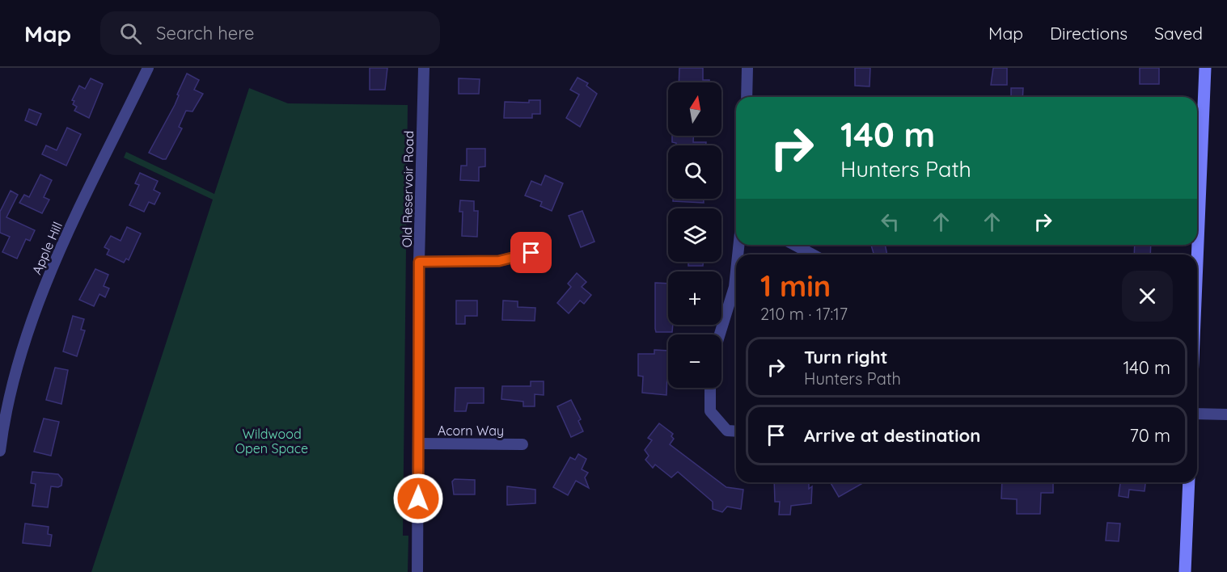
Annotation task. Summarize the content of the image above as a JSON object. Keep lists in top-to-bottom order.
{
  "streets": {
    "street": ["Old Reservoir Road", "Apple Hill", "Acorn Way"]
  },
  "crossings": [
    ["Old Reservoir Road", "Acorn Way"]
  ],
  "parks": ["Wildwood Open Space"],
  "north": "top",
  "page": {
    "header": "Map",
    "search": "Search here",
    "nav": ["Map", "Directions", "Saved"],
    "map_buttons": ["+", "−"],
    "turn": ["140 m", "Hunters Path"],
    "heading": ["1 min", "210 m · 17:17"],
    "list": [
      {
        "name": "Turn right",
        "note": "Hunters Path",
        "value": "140 m"
      },
      {
        "name": "Arrive at destination",
        "value": "70 m"
      }
    ]
  }
}
